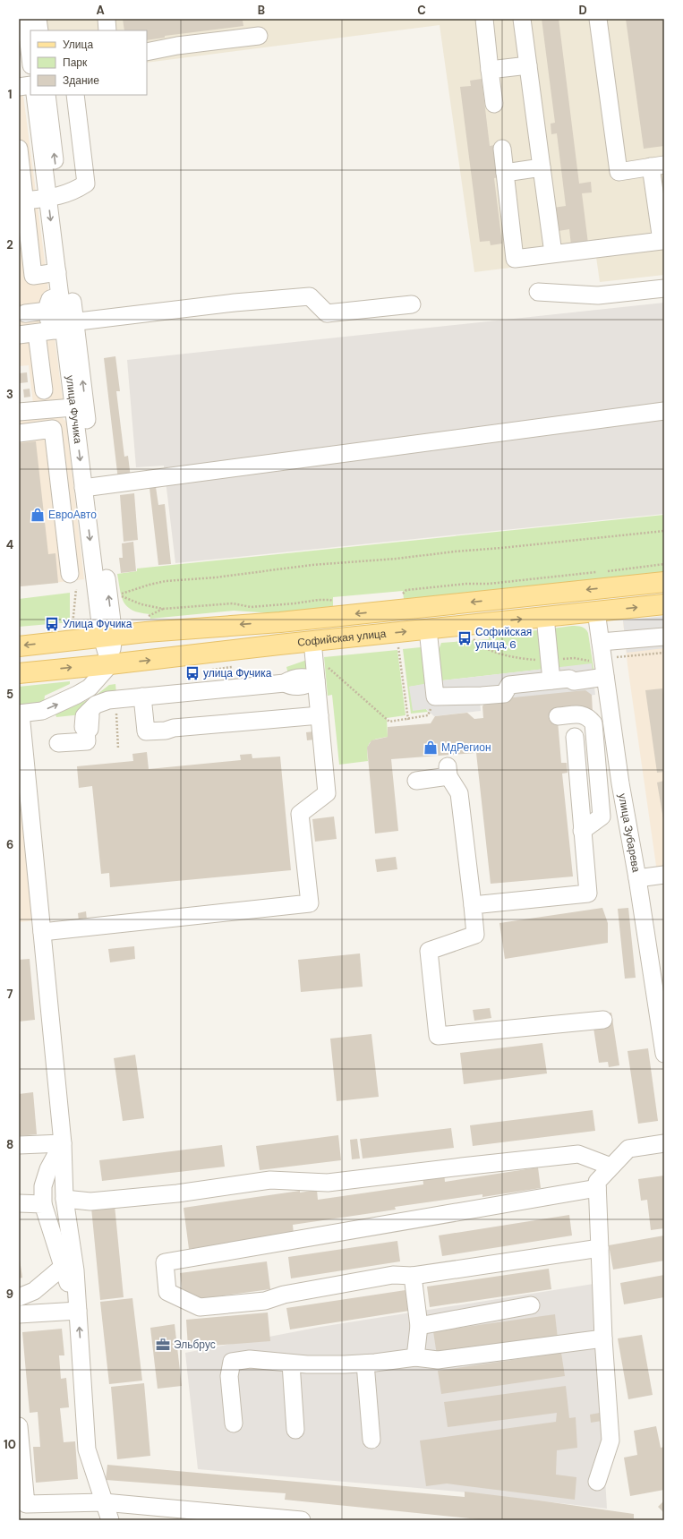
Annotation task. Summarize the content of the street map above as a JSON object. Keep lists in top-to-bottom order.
{
  "streets": {
    "main road": ["Софийская улица"],
    "street": ["улица Фучика", "улица Зубарева"]
  },
  "crossings": [
    ["улица Фучика", "Софийская улица"],
    ["Софийская улица", "улица Зубарева"]
  ],
  "places": {
    "shop": ["ЕвроАвто", "МдРегион"],
    "bus stop": ["Улица Фучика", "Софийская улица, 6", "улица Фучика"],
    "office": ["Эльбрус"]
  },
  "legend": ["Улица", "Парк", "Здание"],
  "grid": {
    "columns": [
      "A",
      "B",
      "C",
      "D"
    ],
    "rows": [
      "1",
      "2",
      "3",
      "4",
      "5",
      "6",
      "7",
      "8",
      "9",
      "10"
    ]
  }
}
